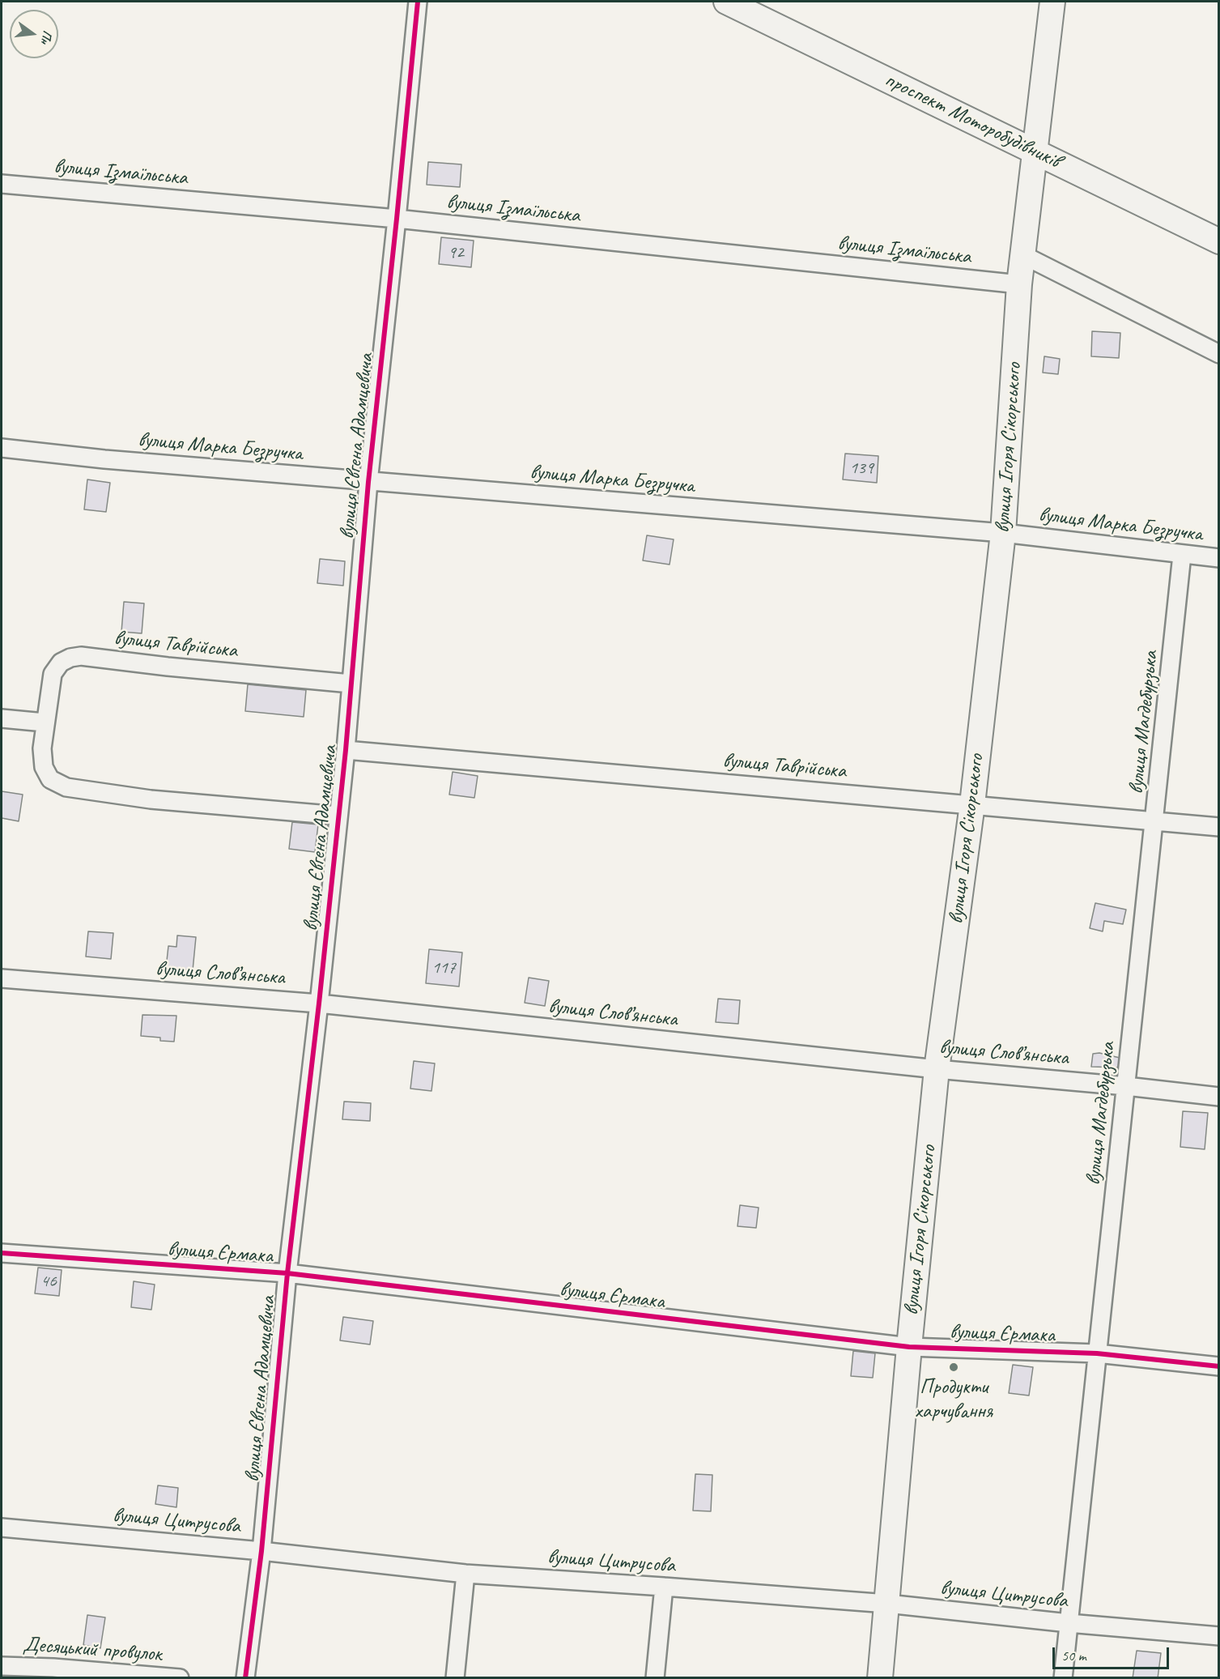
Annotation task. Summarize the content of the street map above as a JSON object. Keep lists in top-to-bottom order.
{
  "streets": {
    "main road": ["проспект Моторобудівників", "вулиця Ігоря Сікорського"],
    "street": [
      "вулиця Ізмаїльська",
      "вулиця Євгена Адамцевича",
      "вулиця Марка Безручка",
      "вулиця Таврійська",
      "вулиця Магдебурзька",
      "вулиця Слов’янська",
      "вулиця Єрмака",
      "вулиця Цитрусова",
      "Десяцький провулок"
    ]
  },
  "crossings": [
    ["проспект Моторобудівників", "вулиця Ігоря Сікорського"],
    ["вулиця Ізмаїльська", "вулиця Євгена Адамцевича"],
    ["вулиця Ізмаїльська", "вулиця Ігоря Сікорського"],
    ["вулиця Євгена Адамцевича", "вулиця Марка Безручка"],
    ["вулиця Євгена Адамцевича", "вулиця Таврійська"],
    ["вулиця Євгена Адамцевича", "вулиця Слов’янська"],
    ["вулиця Євгена Адамцевича", "вулиця Єрмака"],
    ["вулиця Євгена Адамцевича", "вулиця Цитрусова"],
    ["вулиця Марка Безручка", "вулиця Ігоря Сікорського"],
    ["вулиця Марка Безручка", "вулиця Магдебурзька"],
    ["вулиця Ігоря Сікорського", "вулиця Таврійська"],
    ["вулиця Ігоря Сікорського", "вулиця Слов’янська"],
    ["вулиця Ігоря Сікорського", "вулиця Єрмака"],
    ["вулиця Ігоря Сікорського", "вулиця Цитрусова"],
    ["вулиця Таврійська", "вулиця Магдебурзька"],
    ["вулиця Магдебурзька", "вулиця Слов’янська"],
    ["вулиця Магдебурзька", "вулиця Єрмака"],
    ["вулиця Магдебурзька", "вулиця Цитрусова"]
  ],
  "places": ["Продукти харчування"],
  "house_numbers": [
    "92",
    "139",
    "117",
    "46"
  ],
  "scale_bar": "50 m",
  "north": "right"
}
